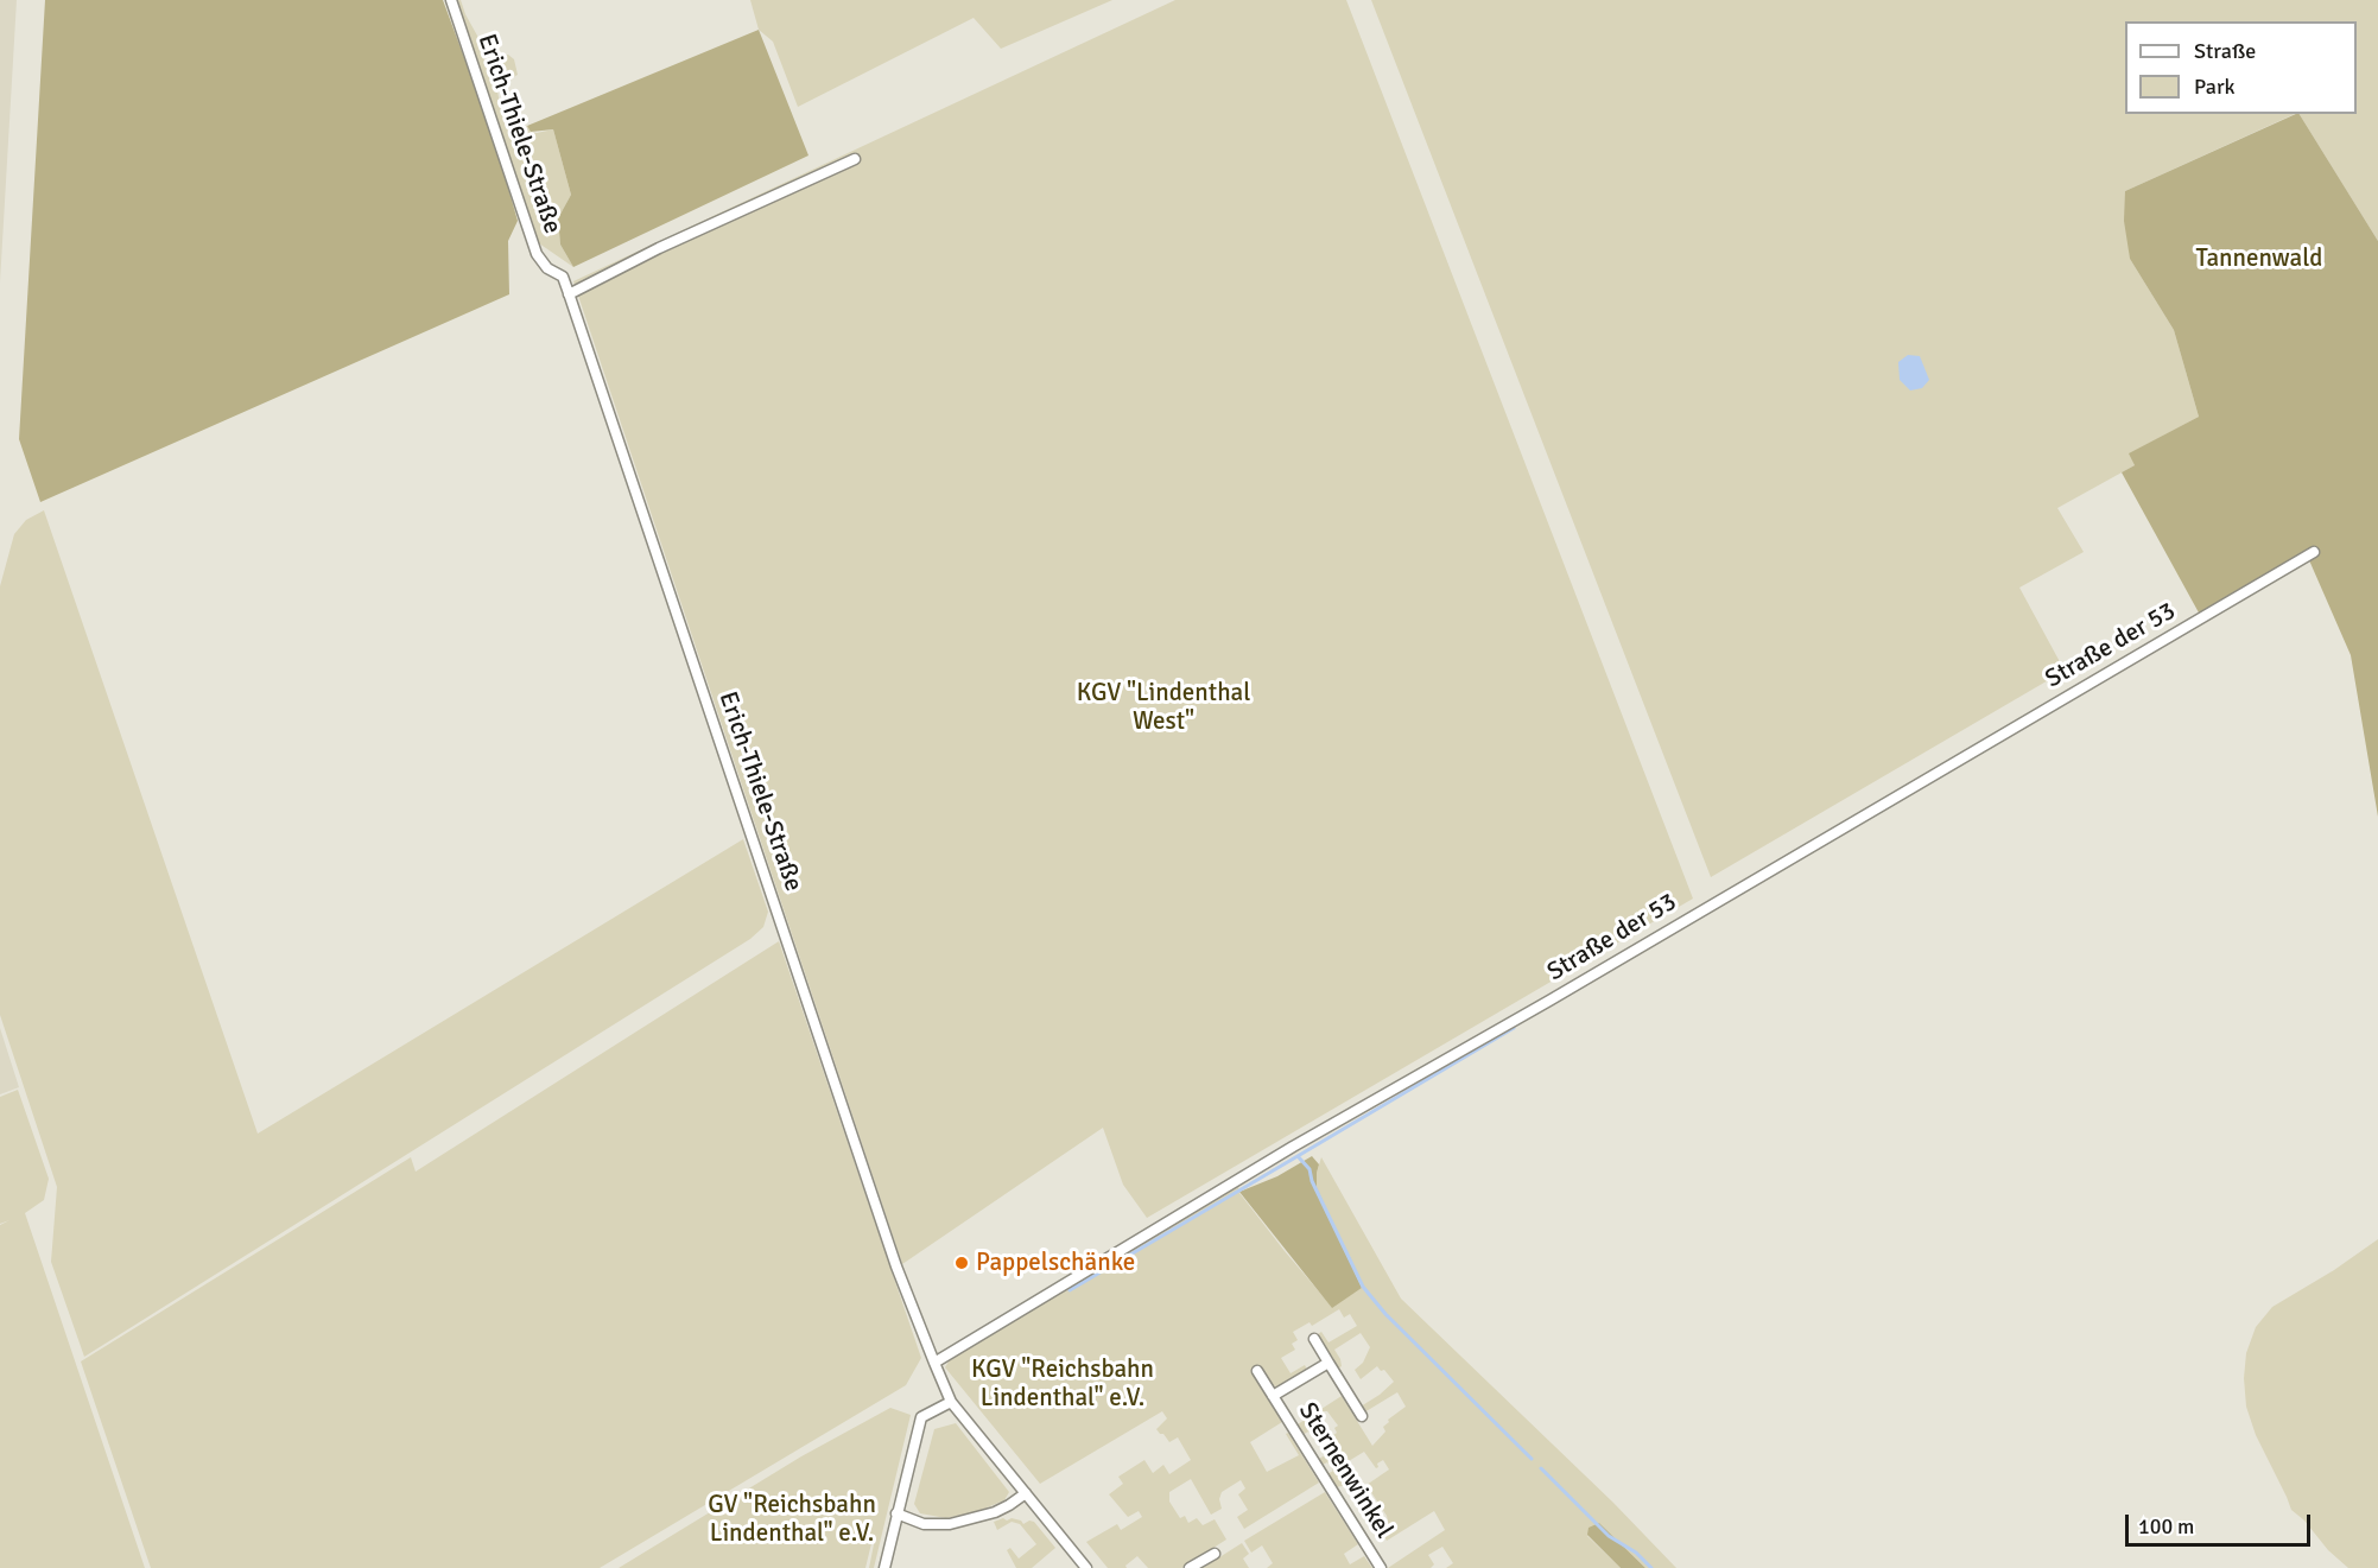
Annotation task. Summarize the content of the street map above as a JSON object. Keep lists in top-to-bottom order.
{
  "streets": {
    "street": ["Erich-Thiele-Straße", "Straße der 53", "Sternenwinkel"]
  },
  "crossings": [
    ["Erich-Thiele-Straße", "Straße der 53"]
  ],
  "parks": [
    "Tannenwald",
    "KGV \"Lindenthal West\"",
    "KGV \"Reichsbahn Lindenthal\" e.V.",
    "GV \"Reichsbahn Lindenthal\" e.V."
  ],
  "places": ["Pappelschänke"],
  "legend": ["Straße", "Park"],
  "scale_bar": "100 m"
}
